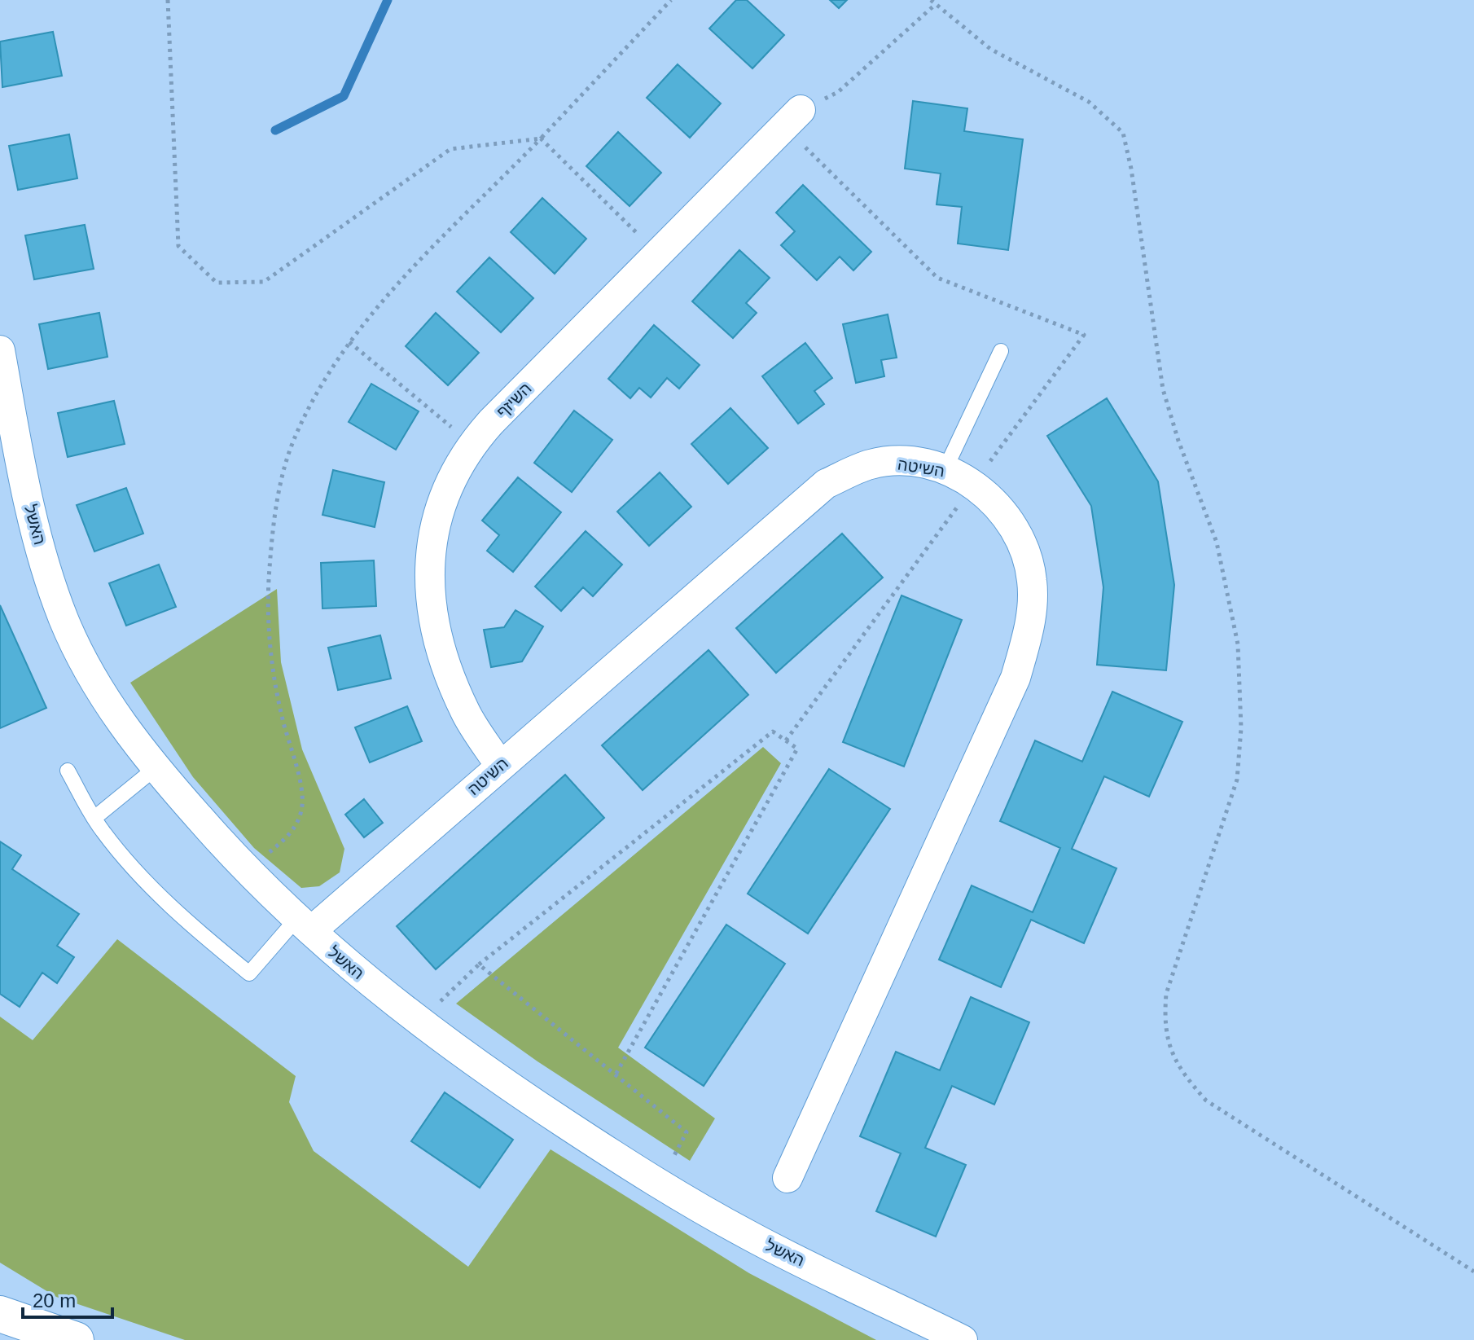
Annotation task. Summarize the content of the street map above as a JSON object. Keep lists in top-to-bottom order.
{
  "streets": {
    "street": ["השיזף", "השיטה", "האשל"]
  },
  "crossings": [
    ["השיזף", "השיטה"],
    ["השיטה", "האשל"]
  ],
  "scale_bar": "20 m"
}
